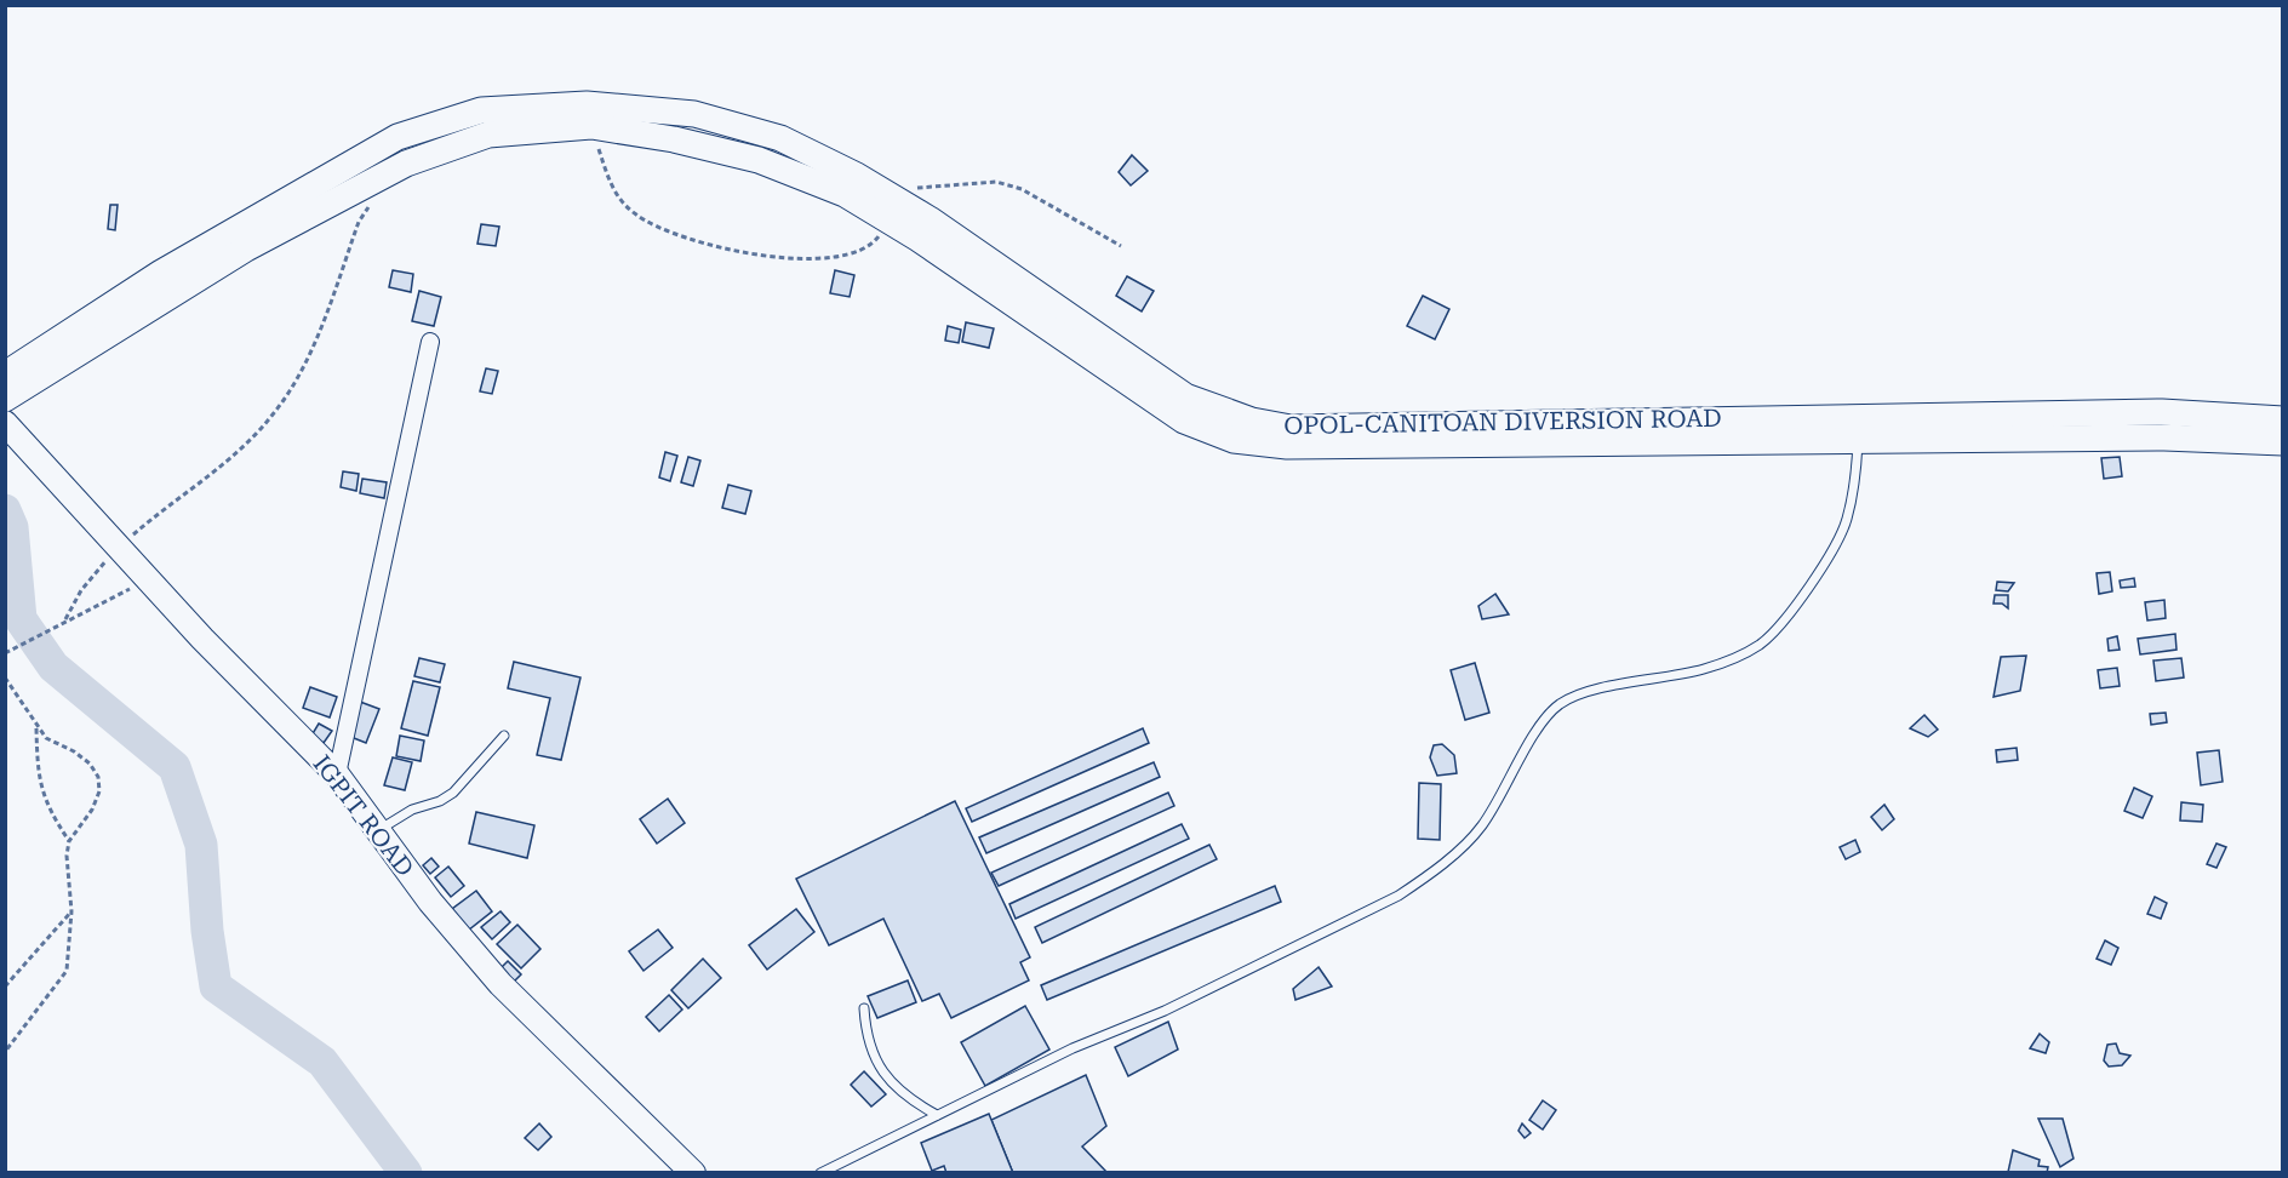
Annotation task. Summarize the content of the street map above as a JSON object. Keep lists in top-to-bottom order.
{
  "streets": {
    "main road": ["OPOL-CANITOAN DIVERSION ROAD"],
    "street": ["IGPIT ROAD"]
  }
}
